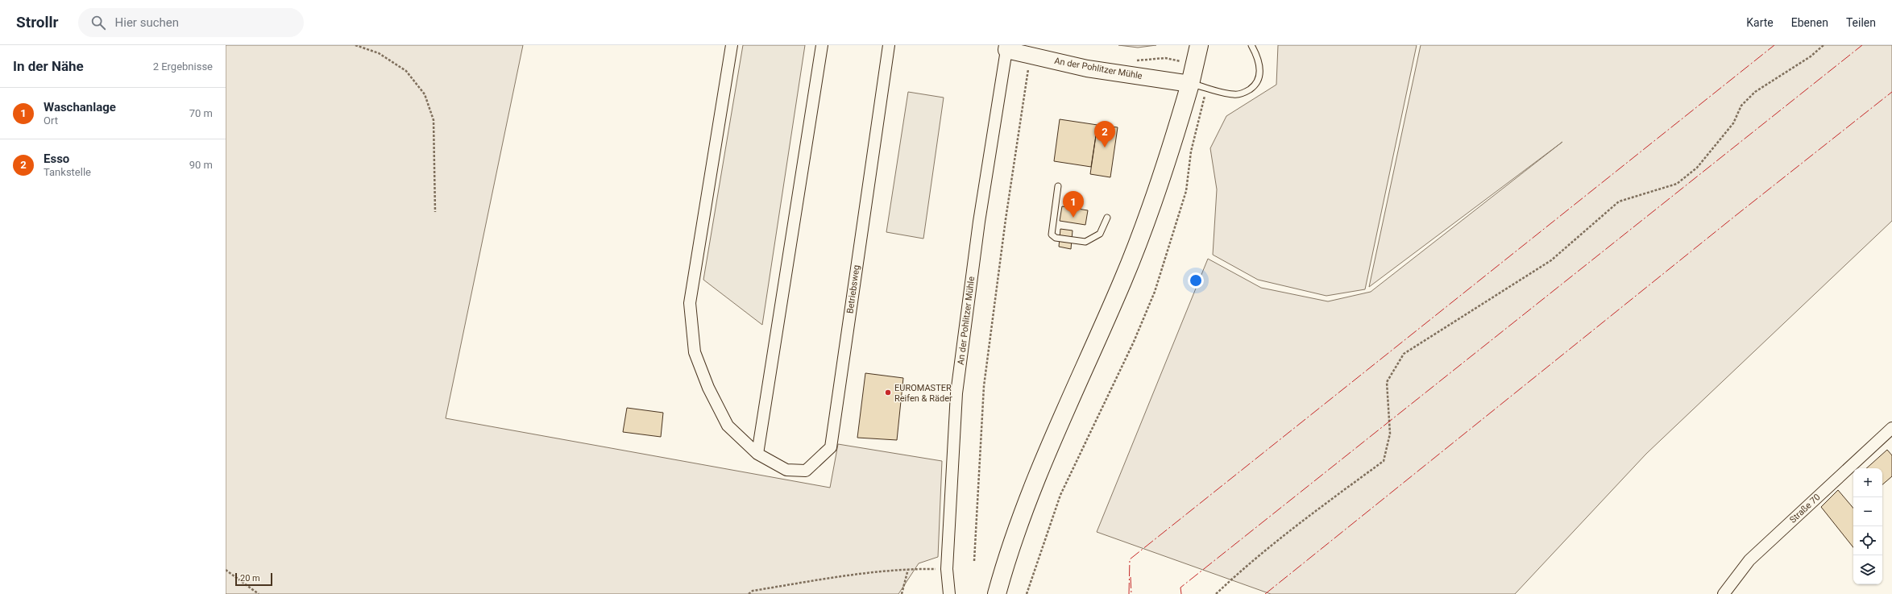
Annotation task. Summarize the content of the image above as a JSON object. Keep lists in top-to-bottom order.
{
  "streets": {
    "main road": ["An der Pohlitzer Mühle"],
    "street": ["Betriebsweg", "Straße 70"]
  },
  "places": ["EUROMASTER Reifen & Räder"],
  "scale_bar": "20 m",
  "page": {
    "header": "Strollr",
    "search": "Hier suchen",
    "nav": ["Karte", "Ebenen", "Teilen"],
    "heading": ["In der Nähe", "2 Ergebnisse"],
    "list": [
      {
        "mark": "1",
        "name": "Waschanlage",
        "note": "Ort",
        "value": "70 m"
      },
      {
        "mark": "2",
        "name": "Esso",
        "note": "Tankstelle",
        "value": "90 m"
      }
    ],
    "pins": ["2", "1"],
    "map_buttons": ["+", "−"],
    "scale": "20 m"
  }
}
